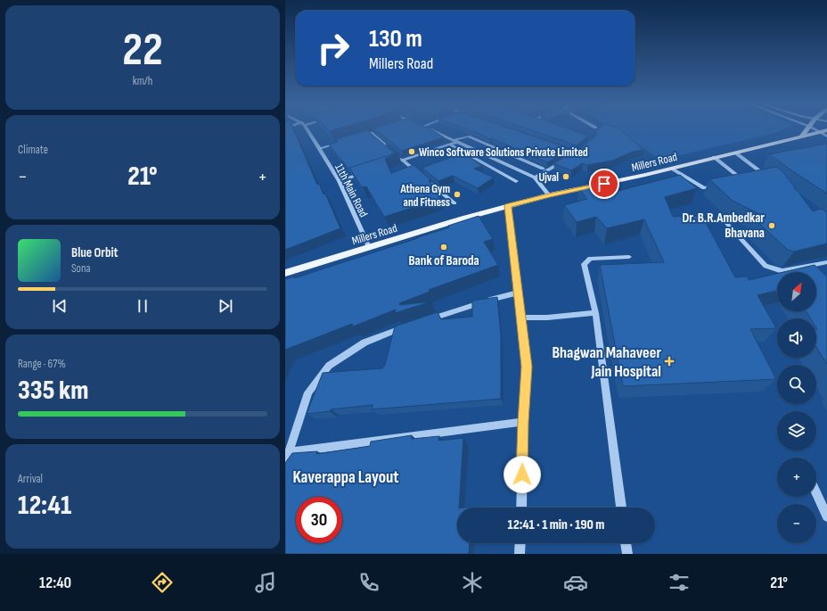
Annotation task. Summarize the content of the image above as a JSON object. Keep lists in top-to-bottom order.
{
  "streets": {
    "main road": ["Millers Road"],
    "street": ["11th Main Road"]
  },
  "crossings": [
    ["Millers Road", "11th Main Road"]
  ],
  "districts": ["Kaverappa Layout"],
  "places": {
    "other": [
      "Winco Software Solutions Private Limited",
      "Ujval",
      "Athena Gym and Fitness",
      "Dr. B.R.Ambedkar Bhavana",
      "Bank of Baroda"
    ],
    "health": ["Bhagwan Mahaveer Jain Hospital"]
  },
  "north": "top right",
  "page": {
    "tile": [
      ["22", "km/h"],
      "Climate",
      ["Range · 67%", "335 km"],
      ["Arrival", "12:41"]
    ],
    "turn": ["130 m", "Millers Road"],
    "heat": ["−", "21°", "+"],
    "song": ["Blue Orbit", "Sona"],
    "map_buttons": ["+", "−"],
    "limit": "30",
    "trip": "12:41 · 1 min · 190 m",
    "tabs": ["12:40", "21°"]
  }
}
